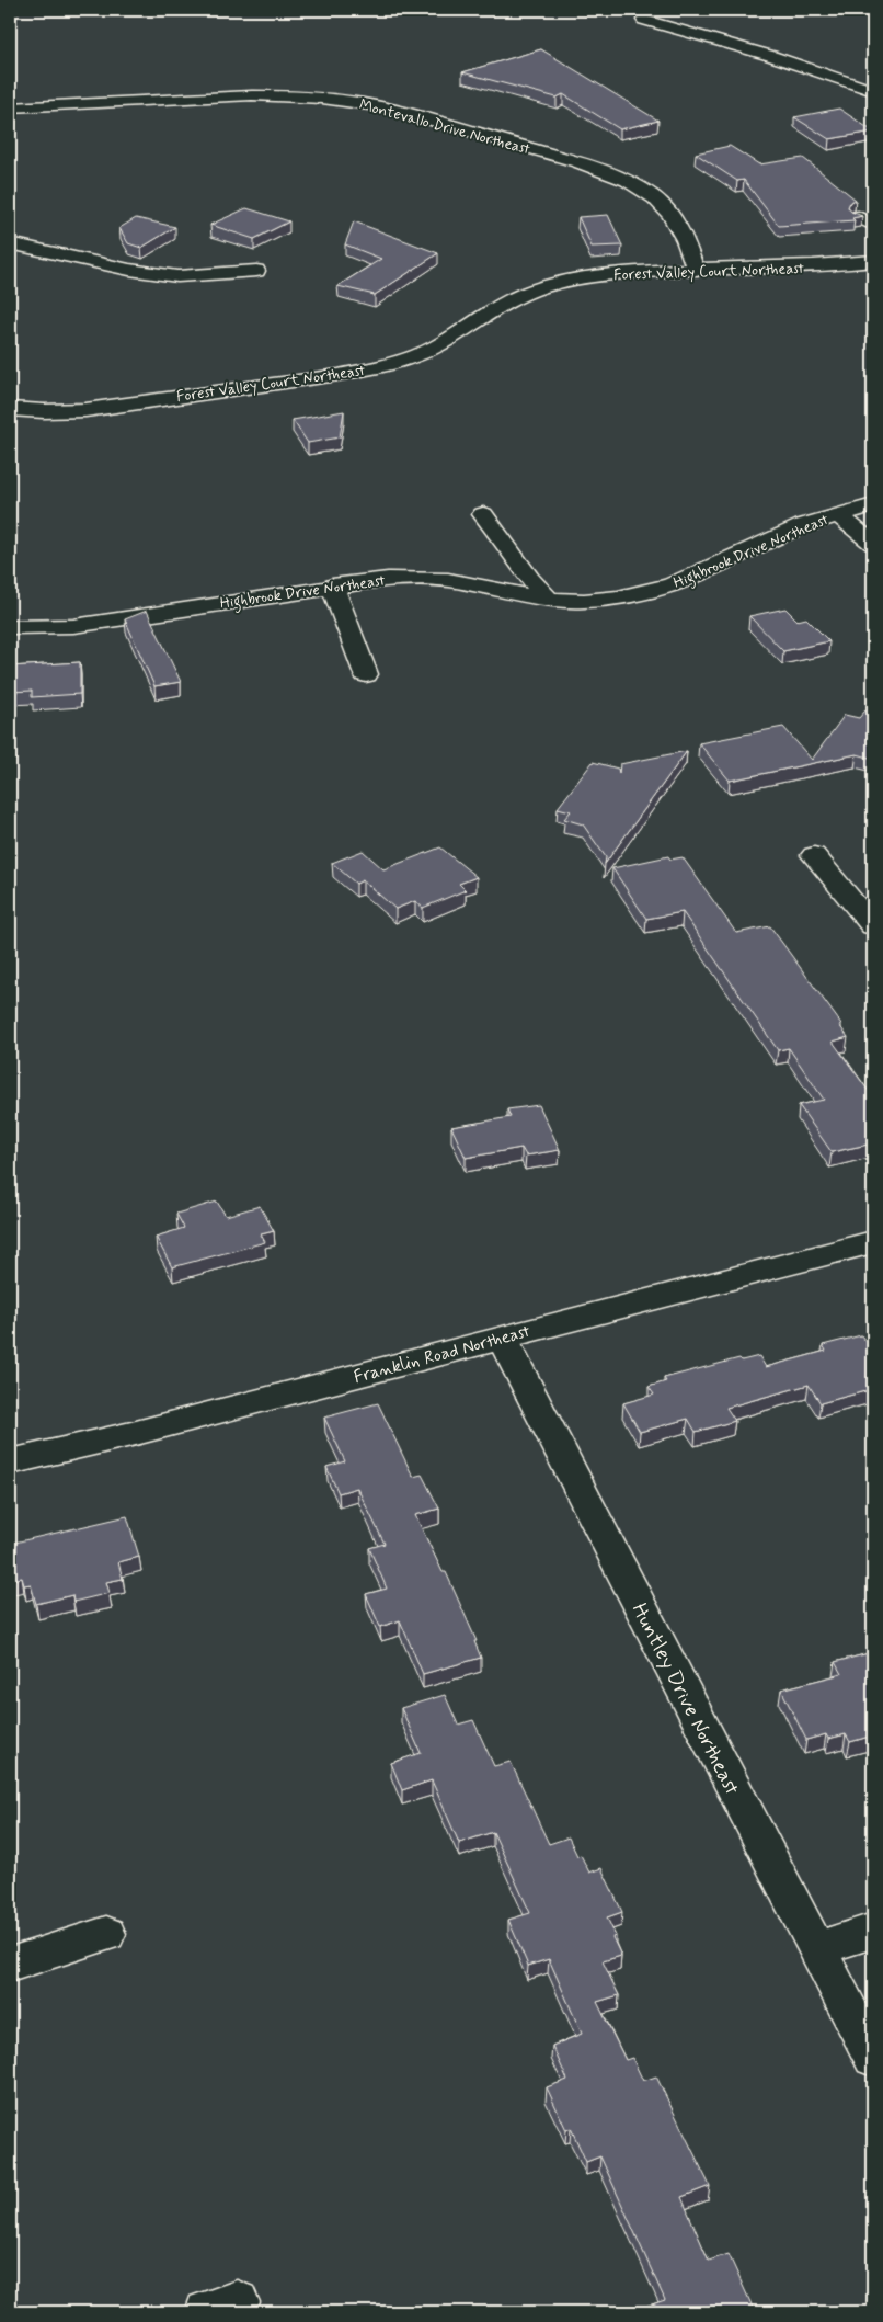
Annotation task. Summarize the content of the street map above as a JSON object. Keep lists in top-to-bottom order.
{
  "streets": {
    "street": [
      "Montevallo Drive Northeast",
      "Forest Valley Court Northeast",
      "Highbrook Drive Northeast",
      "Franklin Road Northeast",
      "Huntley Drive Northeast"
    ]
  },
  "crossings": [
    ["Montevallo Drive Northeast", "Forest Valley Court Northeast"],
    ["Franklin Road Northeast", "Huntley Drive Northeast"]
  ]
}
